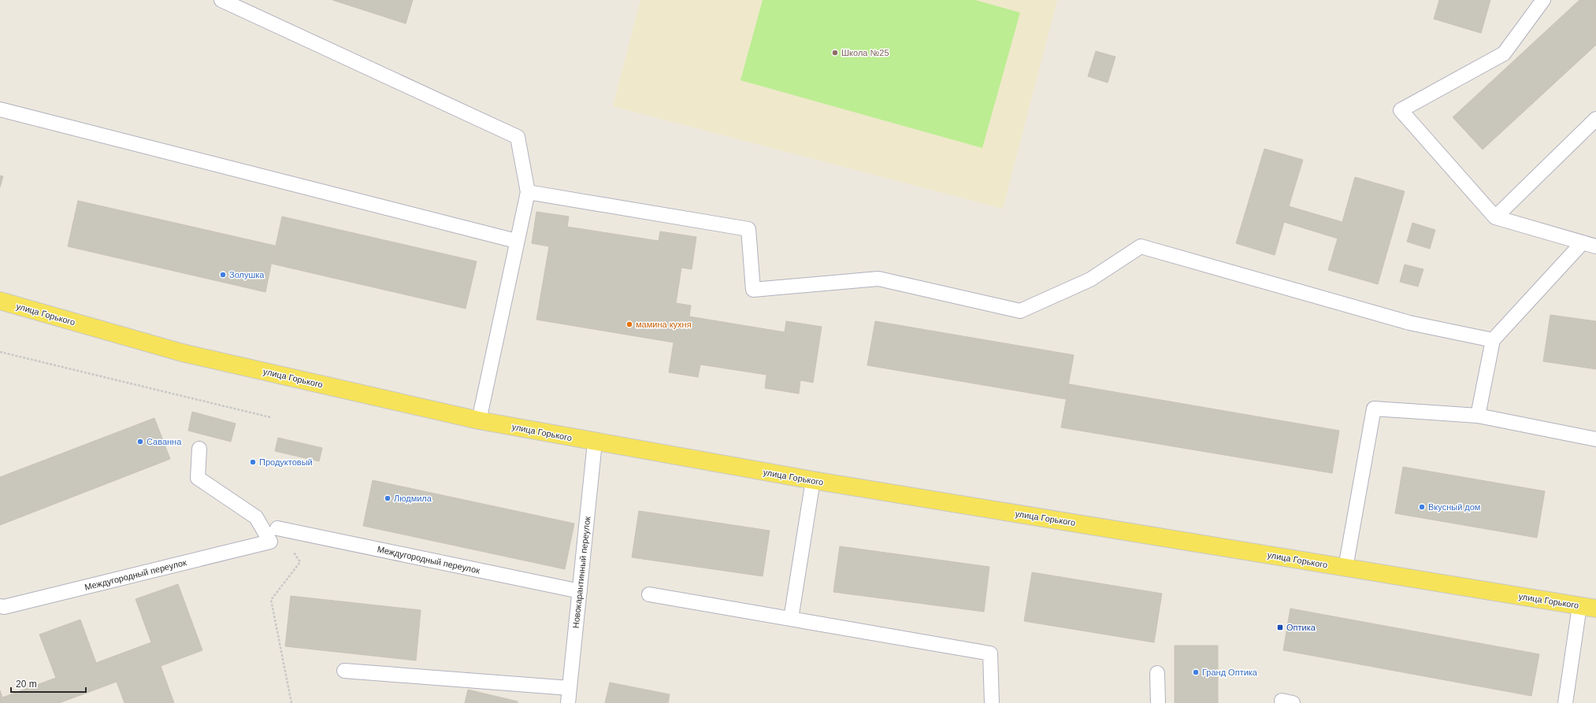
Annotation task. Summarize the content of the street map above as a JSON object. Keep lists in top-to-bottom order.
{
  "streets": {
    "main road": ["улица Горького"],
    "lane": ["Междугородный переулок", "Новокарантинный переулок"]
  },
  "crossings": [
    ["улица Горького", "Новокарантинный переулок"],
    ["Междугородный переулок", "Новокарантинный переулок"]
  ],
  "places": {
    "other": [
      "Школа №25",
      "Золушка",
      "мамина кухня",
      "Саванна",
      "Продуктовый",
      "Людмила",
      "Вкусный дом",
      "Гранд Оптика"
    ],
    "transit": ["Оптика"]
  },
  "scale_bar": "20 m"
}
